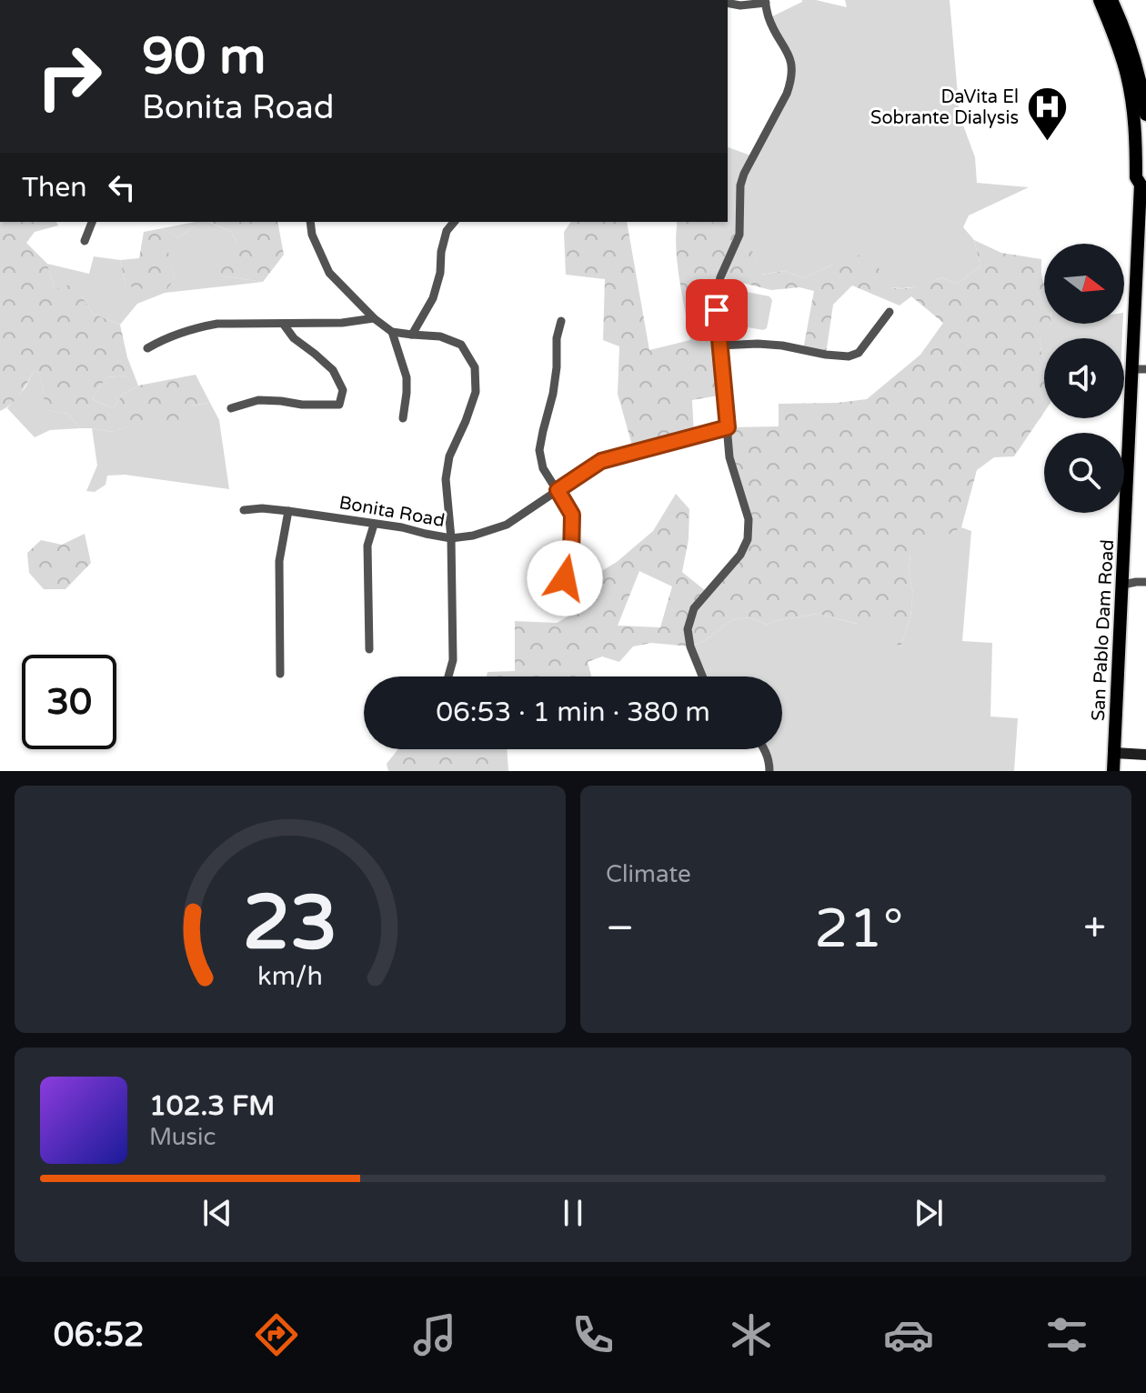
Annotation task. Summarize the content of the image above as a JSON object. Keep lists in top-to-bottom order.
{
  "streets": {
    "main road": ["San Pablo Dam Road"],
    "street": ["Bonita Road"]
  },
  "places": {
    "hospital": ["DaVita El Sobrante Dialysis"]
  },
  "north": "right",
  "page": {
    "turn": ["90 m", "Bonita Road"],
    "then": "Then",
    "limit": "30",
    "trip": "06:53 · 1 min · 380 m",
    "tile": "Climate",
    "heat": ["−", "21°", "+"],
    "song": ["102.3 FM", "Music"],
    "tabs": "06:52",
    "gauge": ["23", "km/h"]
  }
}
